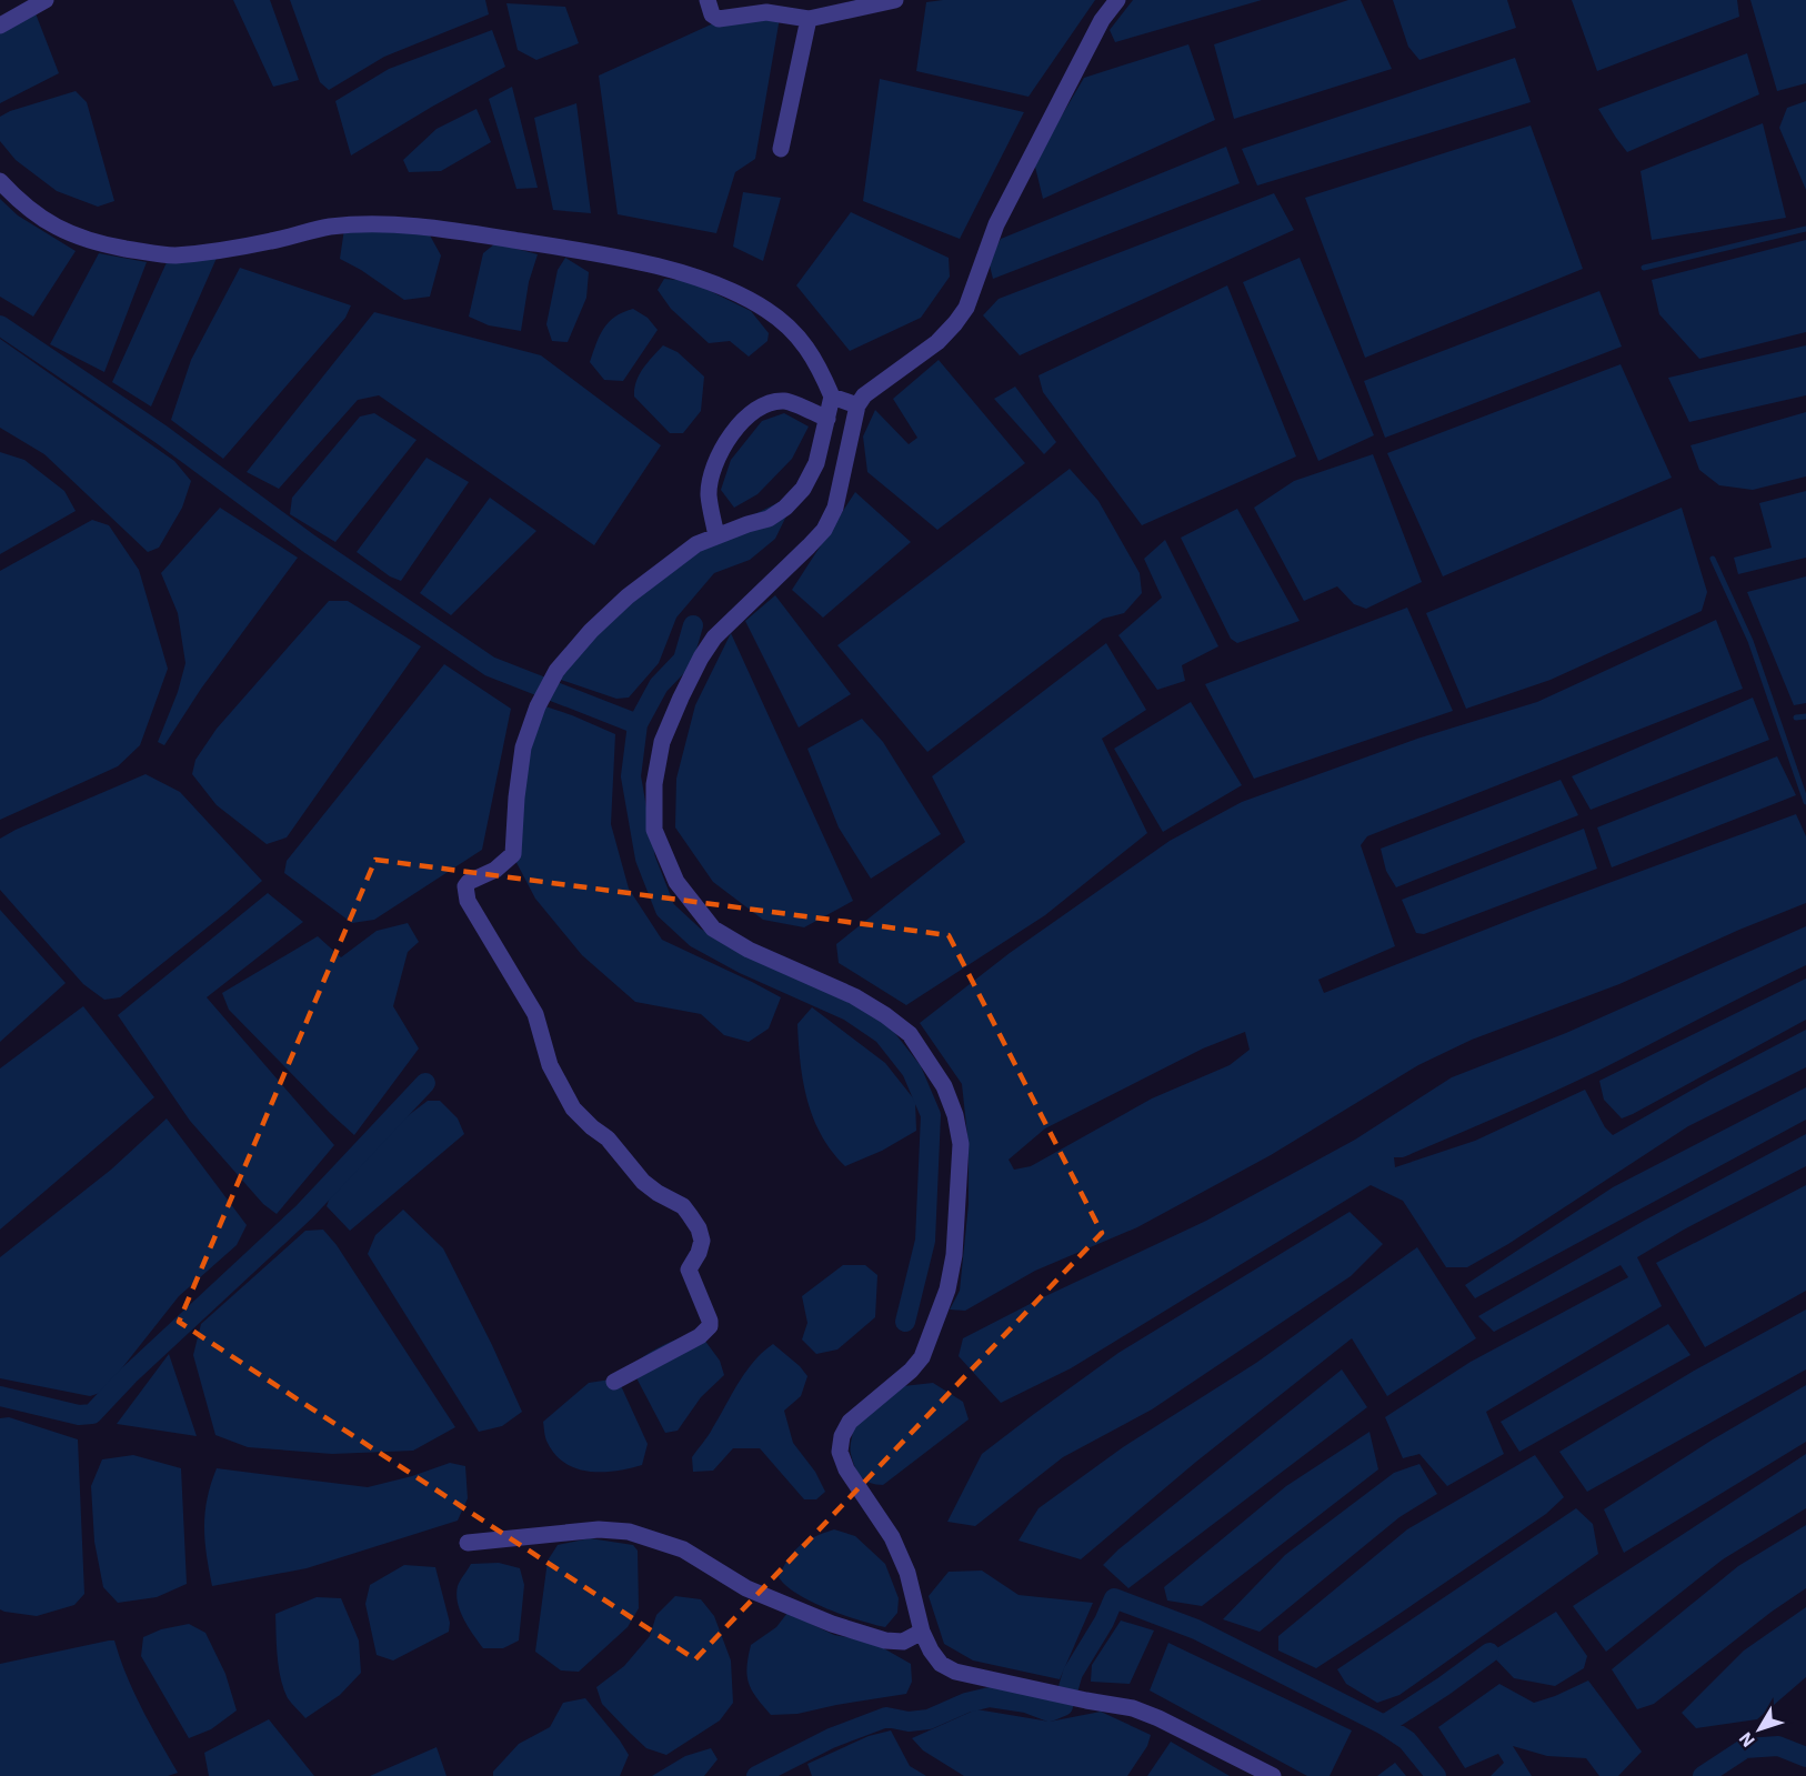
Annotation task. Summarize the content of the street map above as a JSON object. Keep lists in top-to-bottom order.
{
  "north": "bottom left"
}
